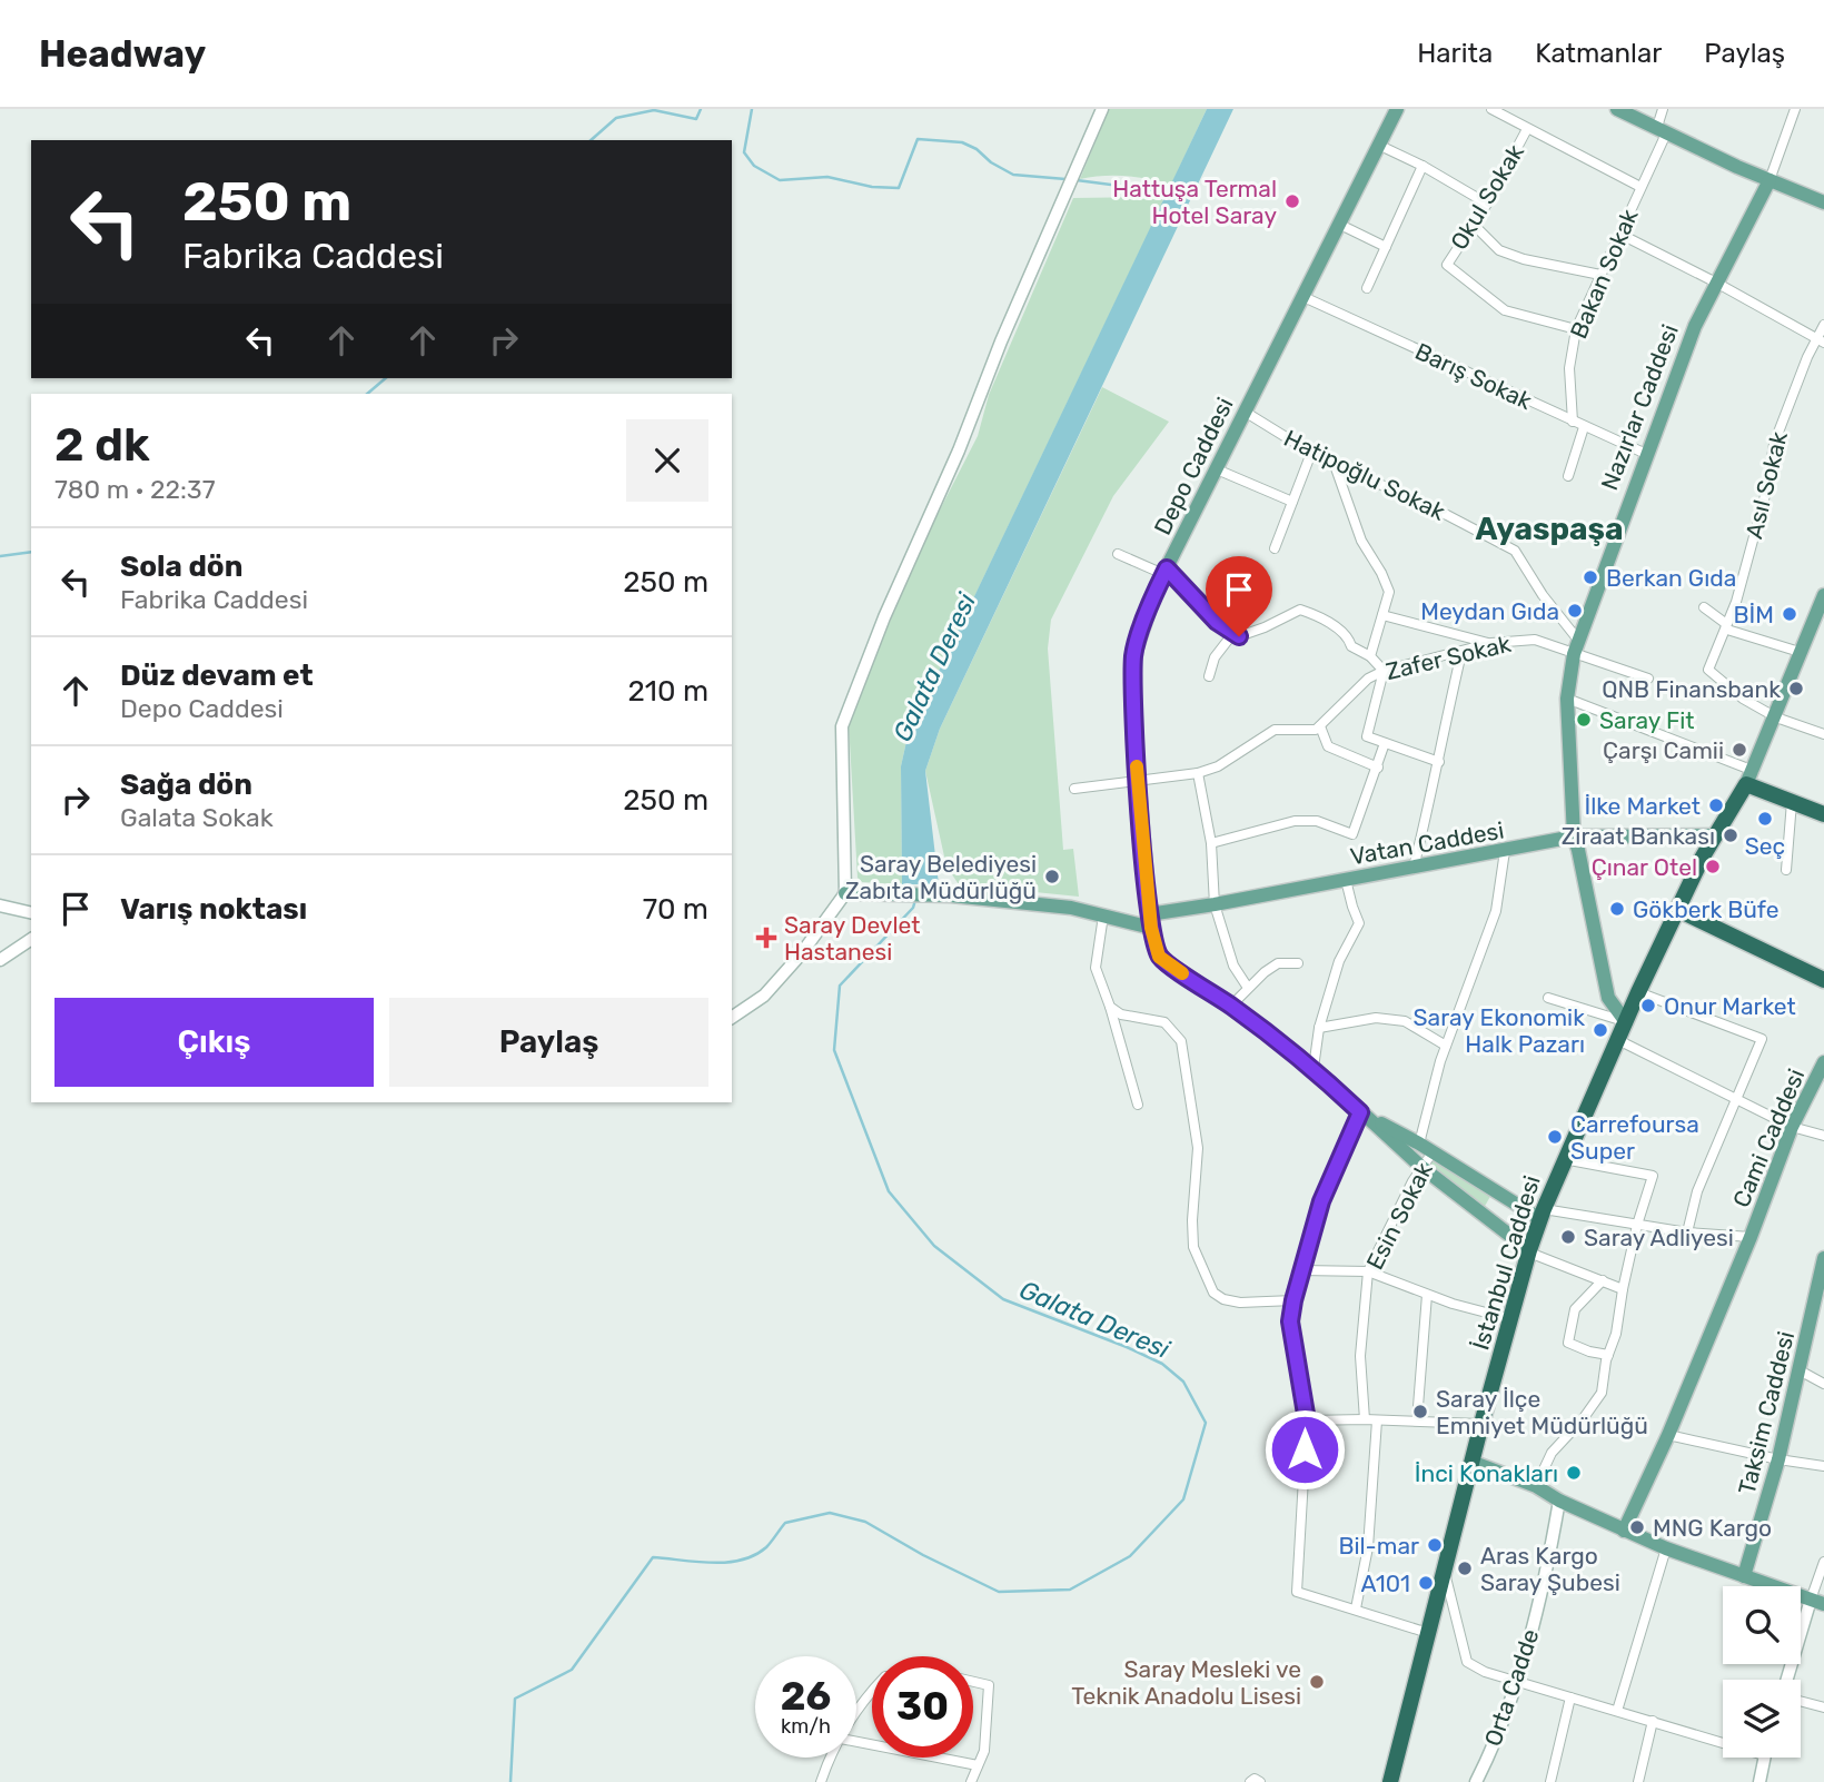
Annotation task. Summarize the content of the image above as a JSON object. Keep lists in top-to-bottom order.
{
  "streets": {
    "highway": ["İstanbul Caddesi"],
    "main road": [
      "Nazırlar Caddesi",
      "Depo Caddesi",
      "Vatan Caddesi",
      "Cami Caddesi",
      "Taksim Caddesi"
    ],
    "street": [
      "Okul Sokak",
      "Bakan Sokak",
      "Barış Sokak",
      "Hatipoğlu Sokak",
      "Asıl Sokak",
      "Zafer Sokak",
      "Esin Sokak",
      "Orta Cadde"
    ]
  },
  "crossings": [
    ["Okul Sokak", "Bakan Sokak"],
    ["Bakan Sokak", "Barış Sokak"],
    ["Barış Sokak", "Nazırlar Caddesi"],
    ["Barış Sokak", "Depo Caddesi"],
    ["Nazırlar Caddesi", "Hatipoğlu Sokak"],
    ["Nazırlar Caddesi", "Zafer Sokak"],
    ["Nazırlar Caddesi", "Vatan Caddesi"],
    ["Nazırlar Caddesi", "İstanbul Caddesi"],
    ["Depo Caddesi", "Hatipoğlu Sokak"],
    ["Depo Caddesi", "Vatan Caddesi"]
  ],
  "districts": ["Ayaspaşa"],
  "water": ["Galata Deresi"],
  "places": {
    "other": [
      "Hattuşa Termal Hotel Saray",
      "Berkan Gıda",
      "Meydan Gıda",
      "BİM",
      "QNB Finansbank",
      "Saray Fit",
      "Çarşı Camii",
      "İlke Market",
      "Seç",
      "Ziraat Bankası",
      "Çınar Otel",
      "Saray Belediyesi Zabıta Müdürlüğü",
      "Gökberk Büfe",
      "Onur Market",
      "Saray Ekonomik Halk Pazarı",
      "Carrefoursa Super",
      "Saray Adliyesi",
      "Saray İlçe Emniyet Müdürlüğü",
      "İnci Konakları",
      "MNG Kargo",
      "Bil-mar",
      "Aras Kargo Saray Şubesi",
      "A101",
      "Saray Mesleki ve Teknik Anadolu Lisesi"
    ],
    "health": ["Saray Devlet Hastanesi"]
  },
  "page": {
    "header": "Headway",
    "nav": ["Harita", "Katmanlar", "Paylaş"],
    "turn": ["250 m", "Fabrika Caddesi"],
    "heading": ["2 dk", "780 m · 22:37"],
    "list": [
      {
        "name": "Sola dön",
        "note": "Fabrika Caddesi",
        "value": "250 m"
      },
      {
        "name": "Düz devam et",
        "note": "Depo Caddesi",
        "value": "210 m"
      },
      {
        "name": "Sağa dön",
        "note": "Galata Sokak",
        "value": "250 m"
      },
      {
        "name": "Varış noktası",
        "value": "70 m"
      }
    ],
    "buttons": ["Çıkış", "Paylaş"],
    "speed": "26 km/h",
    "limit": "30"
  }
}
